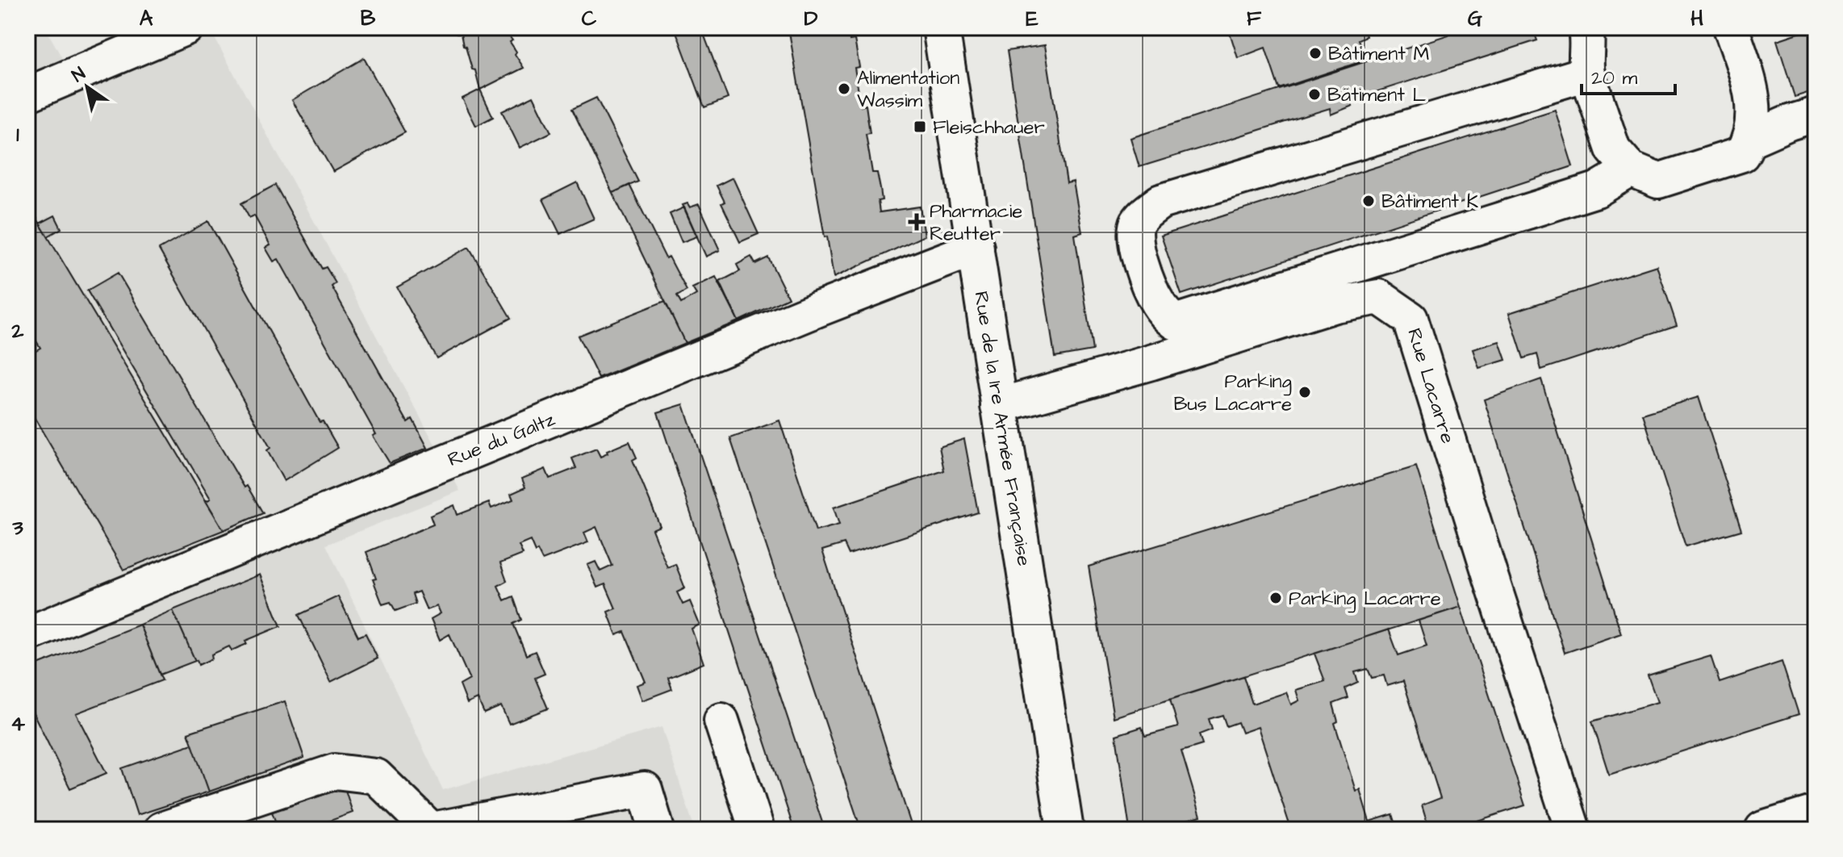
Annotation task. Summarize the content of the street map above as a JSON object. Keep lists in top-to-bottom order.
{
  "streets": {
    "main road": ["Rue de la 1re Armée Française"],
    "street": ["Rue Lacarre", "Rue du Galtz"]
  },
  "crossings": [
    ["Rue Lacarre", "Rue de la 1re Armée Française"],
    ["Rue de la 1re Armée Française", "Rue du Galtz"]
  ],
  "places": {
    "other": [
      "Bâtiment M",
      "Alimentation Wassim",
      "Bätiment L",
      "Bâtiment K",
      "Parking Bus Lacarre",
      "Parking Lacarre"
    ],
    "transit": ["Fleischhauer"],
    "health": ["Pharmacie Reutter"]
  },
  "scale_bar": "20 m",
  "north": "top left",
  "grid": {
    "columns": [
      "A",
      "B",
      "C",
      "D",
      "E",
      "F",
      "G",
      "H"
    ],
    "rows": [
      "1",
      "2",
      "3",
      "4"
    ]
  }
}
